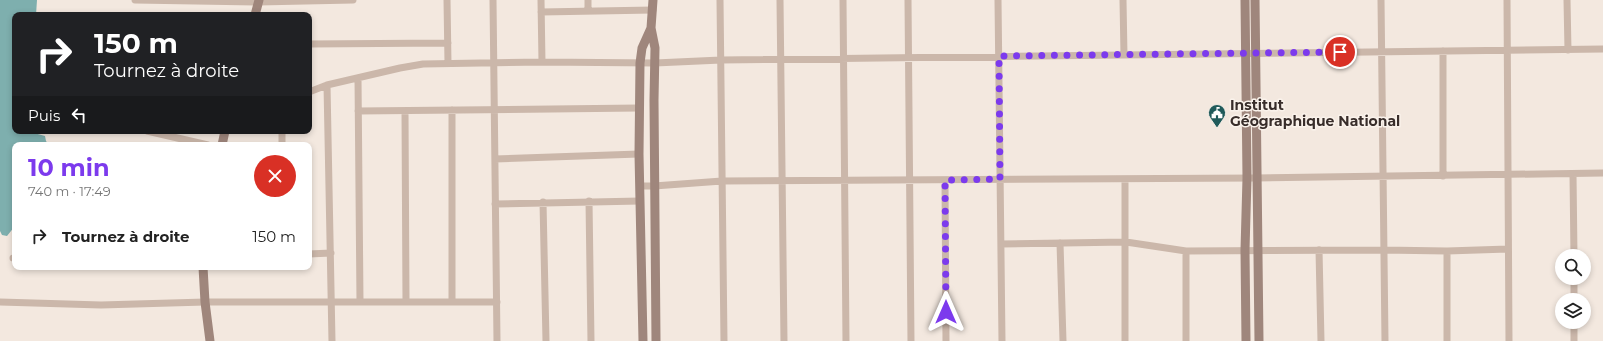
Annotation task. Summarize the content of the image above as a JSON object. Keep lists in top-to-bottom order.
{
  "places": {
    "public building": ["Institut Géographique National"]
  },
  "page": {
    "turn": ["150 m", "Tournez à droite"],
    "then": "Puis",
    "heading": ["10 min", "740 m · 17:49"],
    "list": [
      {
        "name": "Tournez à droite",
        "value": "150 m"
      }
    ]
  }
}
